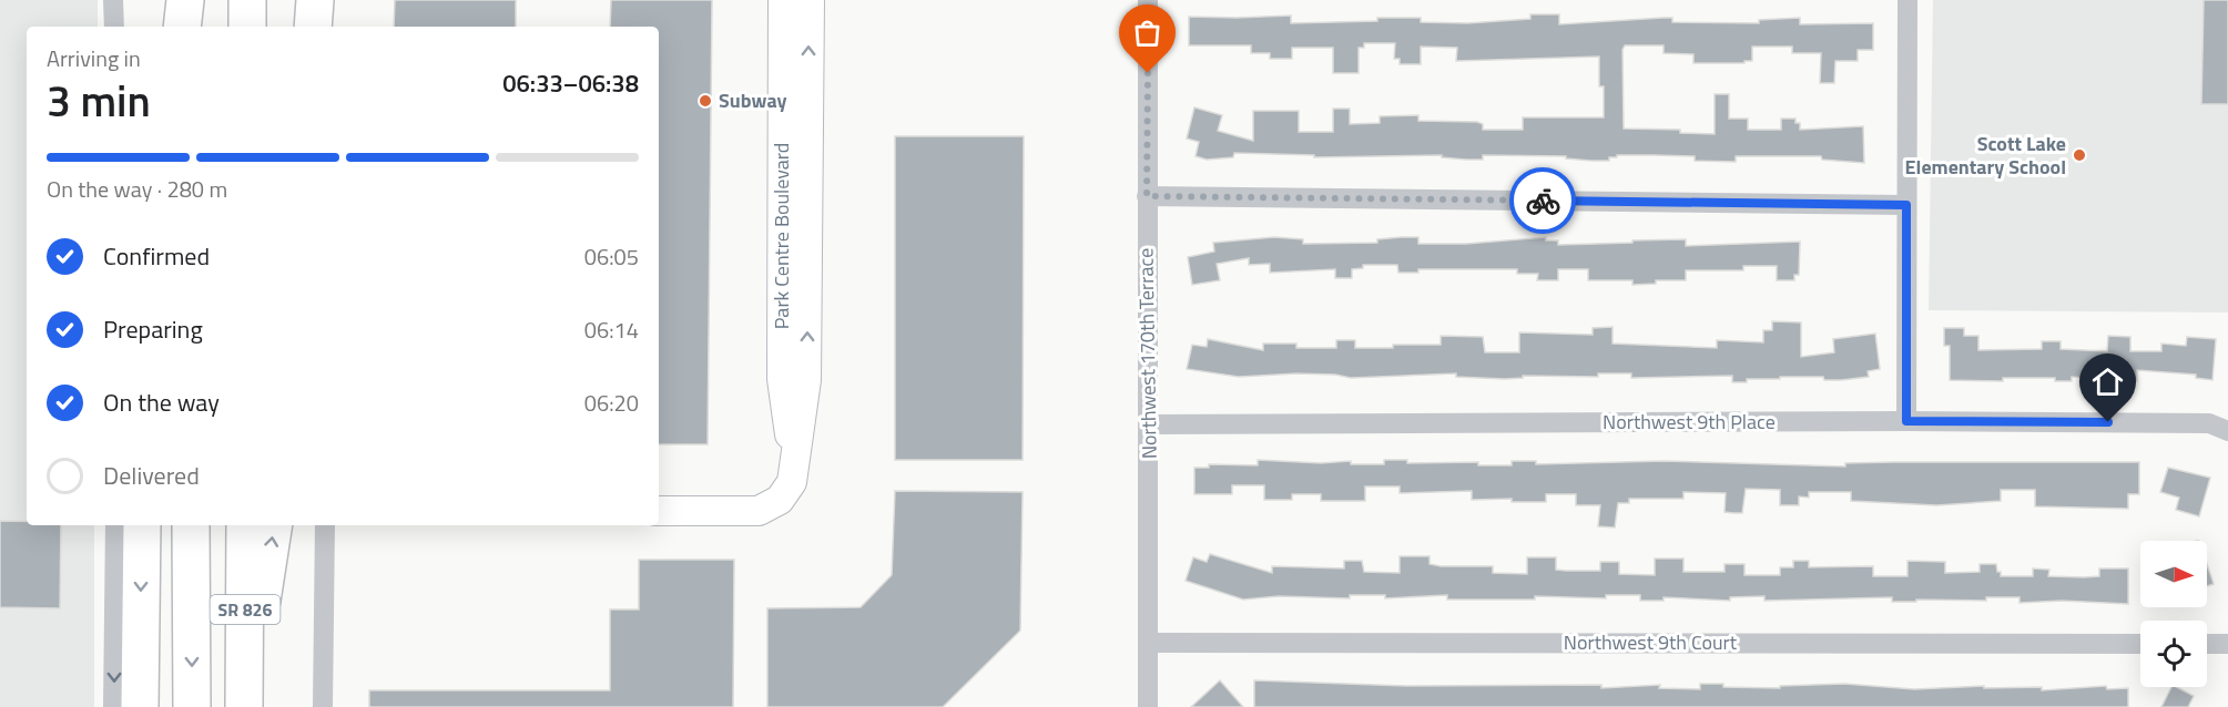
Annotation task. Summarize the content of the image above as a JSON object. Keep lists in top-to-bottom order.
{
  "streets": {
    "highway": ["SR 826"],
    "street": [
      "Park Centre Boulevard",
      "Northwest 170th Terrace",
      "Northwest 9th Place",
      "Northwest 9th Court"
    ]
  },
  "crossings": [
    ["Northwest 170th Terrace", "Northwest 9th Place"],
    ["Northwest 170th Terrace", "Northwest 9th Court"]
  ],
  "places": ["Subway", "Scott Lake Elementary School"],
  "north": "right",
  "page": {
    "heading": ["3 min", "Arriving in", "06:33–06:38"],
    "bar": "On the way · 280 m",
    "list": [
      ["Confirmed", "06:05"],
      ["Preparing", "06:14"],
      ["On the way", "06:20"],
      "Delivered"
    ]
  }
}
